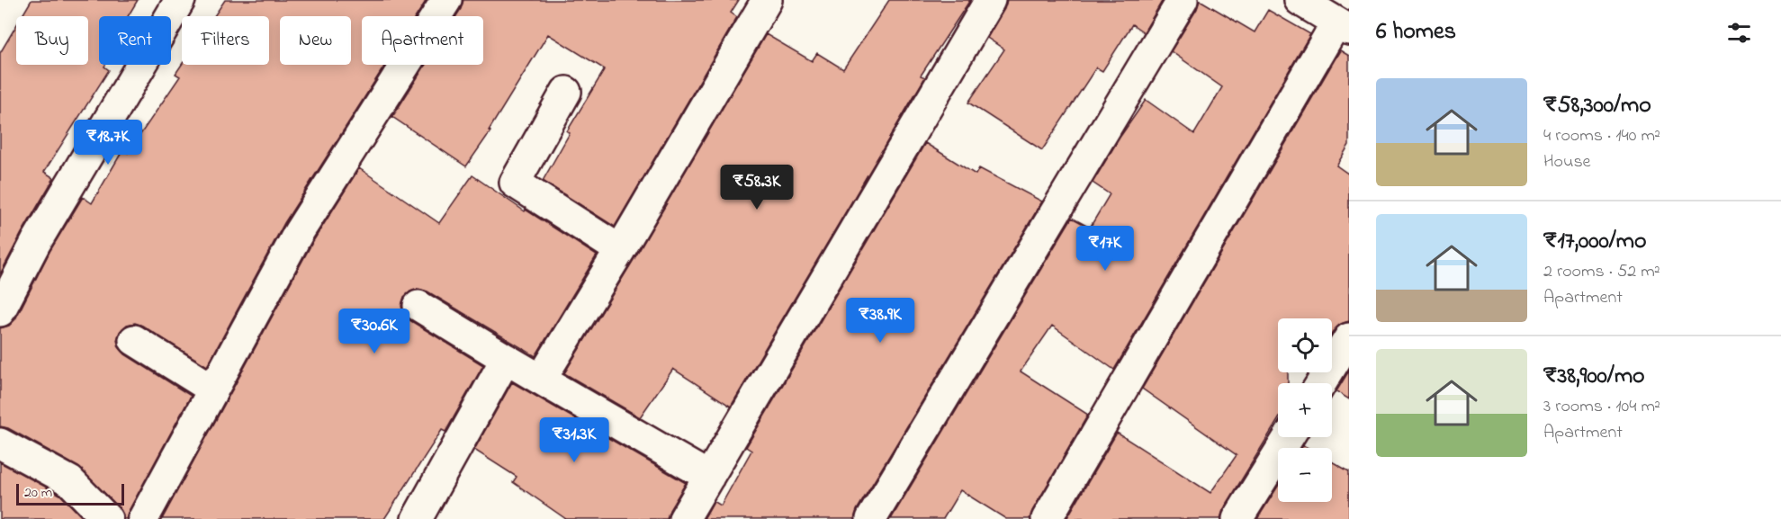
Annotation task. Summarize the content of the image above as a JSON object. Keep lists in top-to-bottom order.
{
  "scale_bar": "20 m",
  "page": {
    "heading": "6 homes",
    "chip": [
      "Buy",
      "Rent",
      "Filters",
      "New",
      "Apartment"
    ],
    "list": [
      {
        "name": "₹58,300/mo",
        "note": "4 rooms · 140 m² · House"
      },
      {
        "name": "₹17,000/mo",
        "note": "2 rooms · 52 m² · Apartment"
      },
      {
        "name": "₹38,900/mo",
        "note": "3 rooms · 104 m² · Apartment"
      }
    ],
    "price": [
      "₹18.7K",
      "₹58.3K",
      "₹17K",
      "₹38.9K",
      "₹30.6K",
      "₹31.3K"
    ],
    "map_buttons": ["+", "−"],
    "scale": "20 m"
  }
}
